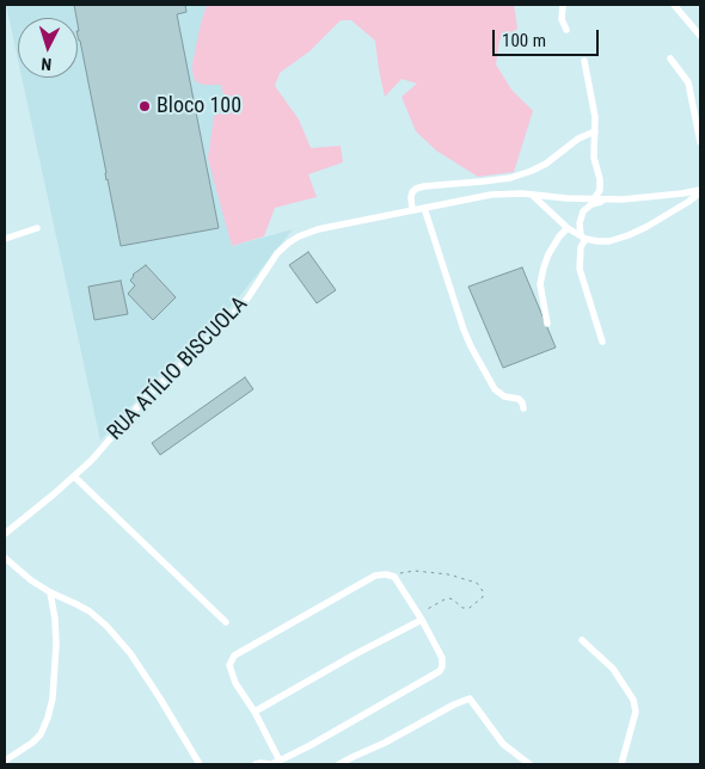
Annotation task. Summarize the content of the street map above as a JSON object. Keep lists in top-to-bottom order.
{
  "streets": {
    "street": ["RUA ATÍLIO BISCUOLA"]
  },
  "places": ["Bloco 100"],
  "scale_bar": "100 m",
  "north": "bottom"
}
